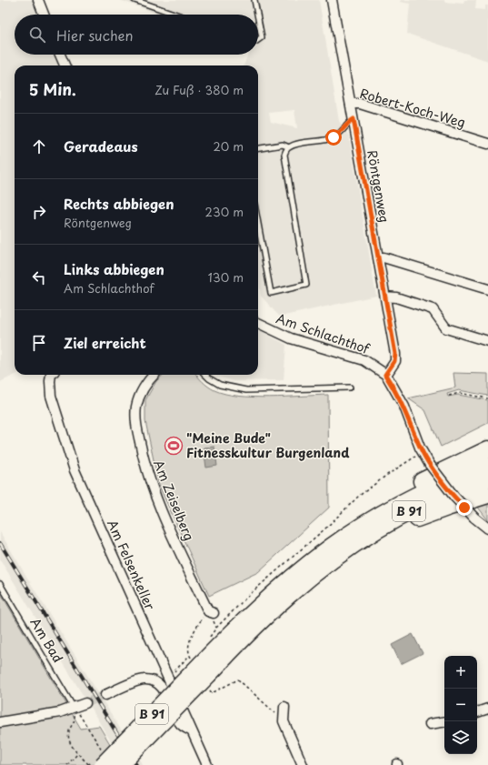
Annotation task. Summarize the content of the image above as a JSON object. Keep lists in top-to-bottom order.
{
  "streets": {
    "highway": ["B 91"],
    "street": [
      "Robert-Koch-Weg",
      "Röntgenweg",
      "Am Schlachthof",
      "Am Zeiselberg",
      "Am Felsenkeller"
    ],
    "lane": ["Am Bad"]
  },
  "crossings": [
    ["Robert-Koch-Weg", "Röntgenweg"],
    ["Röntgenweg", "Am Schlachthof"]
  ],
  "places": {
    "sports": ["\"Meine Bude\" Fitnesskultur Burgenland"]
  },
  "page": {
    "search": "Hier suchen",
    "heading": ["5 Min.", "Zu Fuß · 380 m"],
    "list": [
      ["Geradeaus", "20 m"],
      ["Rechts abbiegen", "Röntgenweg", "230 m"],
      ["Links abbiegen", "Am Schlachthof", "130 m"],
      "Ziel erreicht"
    ],
    "map_buttons": ["+", "−"]
  }
}
